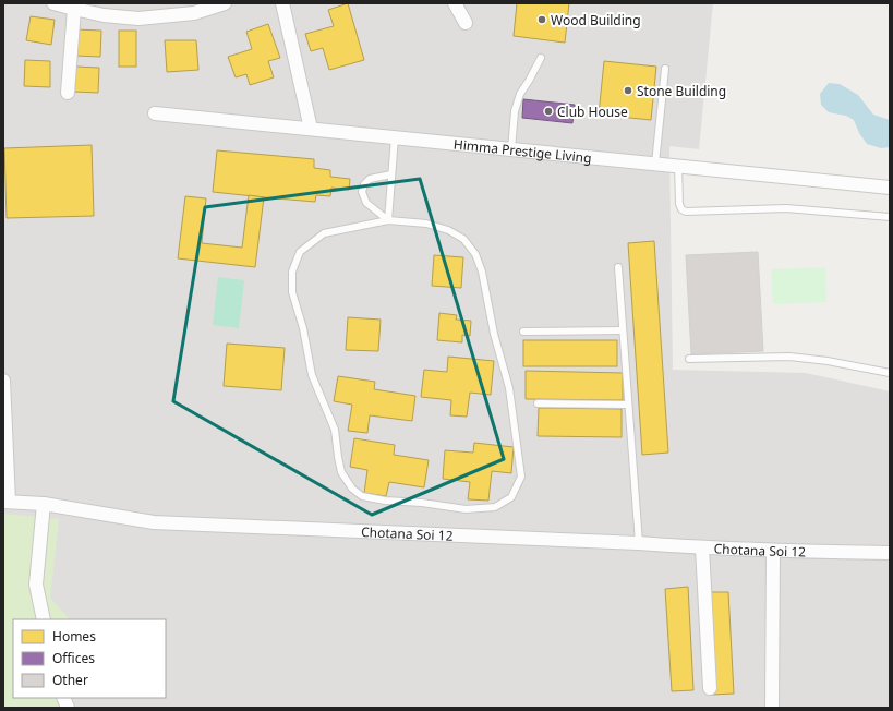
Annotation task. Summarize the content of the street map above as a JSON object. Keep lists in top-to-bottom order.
{
  "streets": {
    "street": ["Himma Prestige Living", "Chotana Soi 12"]
  },
  "places": ["Wood Building", "Stone Building", "Club House"],
  "legend": ["Homes", "Offices", "Other"]
}
